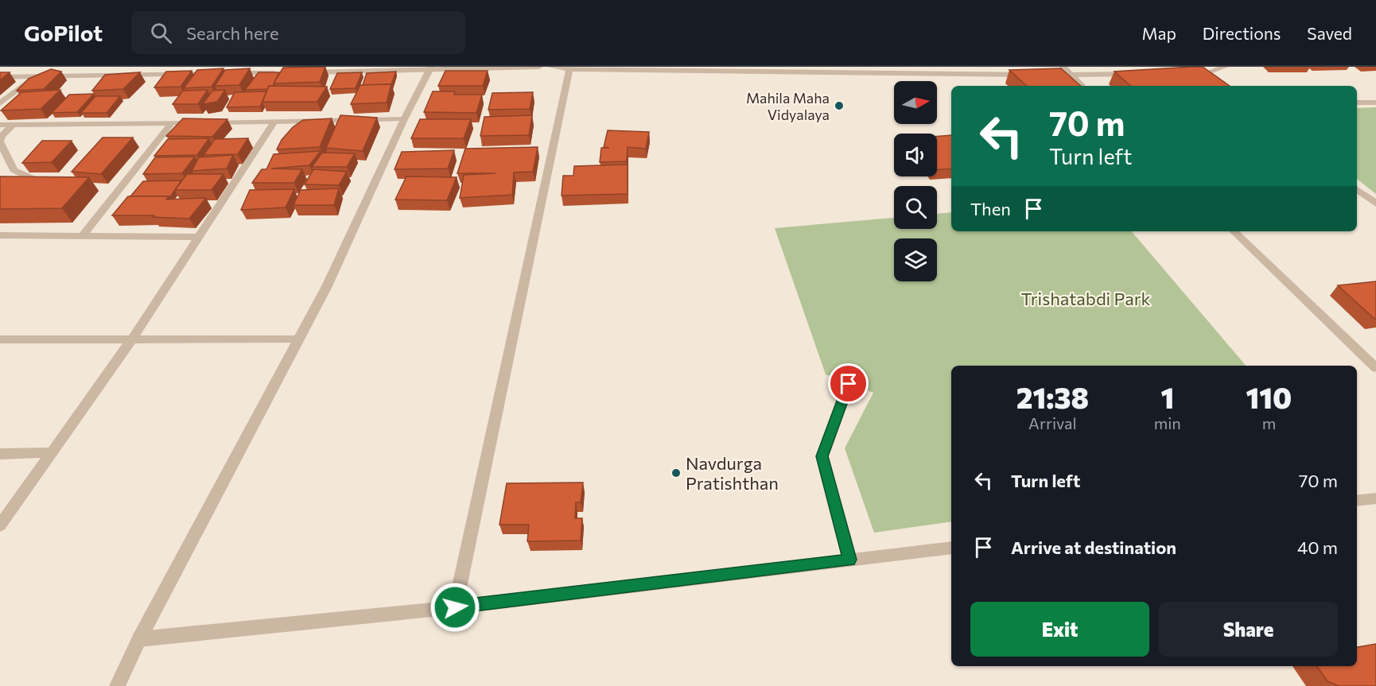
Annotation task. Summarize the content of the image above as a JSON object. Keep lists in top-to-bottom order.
{
  "parks": ["Trishatabdi Park"],
  "places": ["Mahila Maha Vidyalaya", "Navdurga Pratishthan"],
  "north": "right",
  "page": {
    "header": "GoPilot",
    "search": "Search here",
    "nav": ["Map", "Directions", "Saved"],
    "turn": ["70 m", "Turn left"],
    "then": "Then",
    "eta": [
      "21:38",
      "Arrival",
      "1",
      "min",
      "110",
      "m"
    ],
    "list": [
      {
        "name": "Turn left",
        "value": "70 m"
      },
      {
        "name": "Arrive at destination",
        "value": "40 m"
      }
    ],
    "buttons": ["Exit", "Share"]
  }
}
